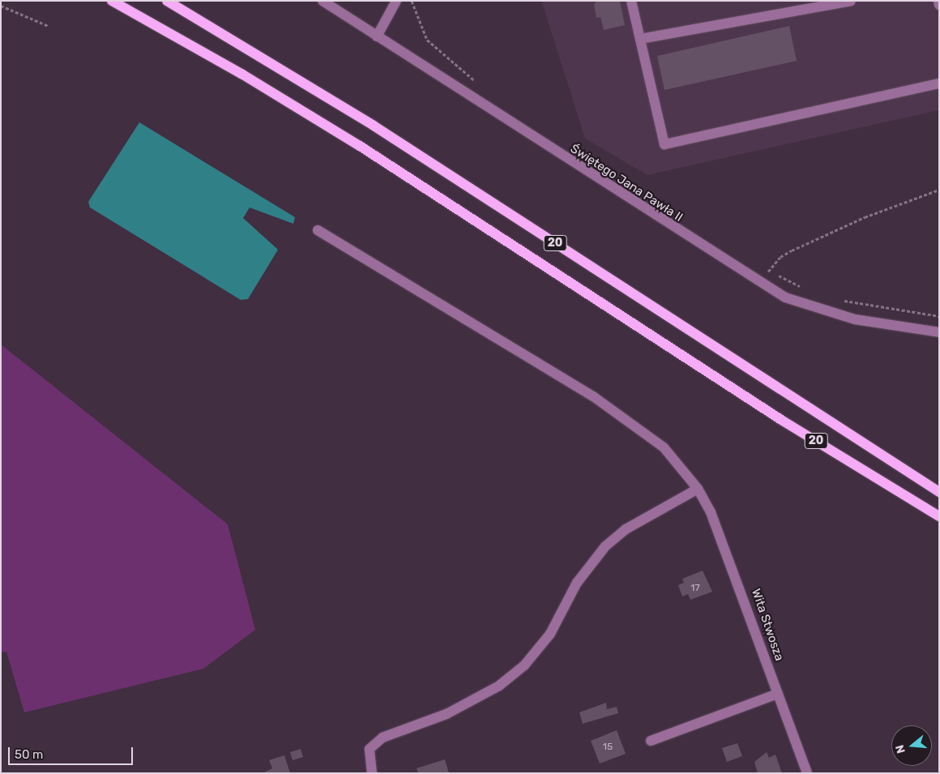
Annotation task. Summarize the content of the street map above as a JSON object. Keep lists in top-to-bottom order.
{
  "streets": {
    "main road": ["20"],
    "street": ["Świętego Jana Pawła II", "Wita Stwosza"]
  },
  "house_numbers": ["17", "15"],
  "scale_bar": "50 m",
  "north": "left"
}
